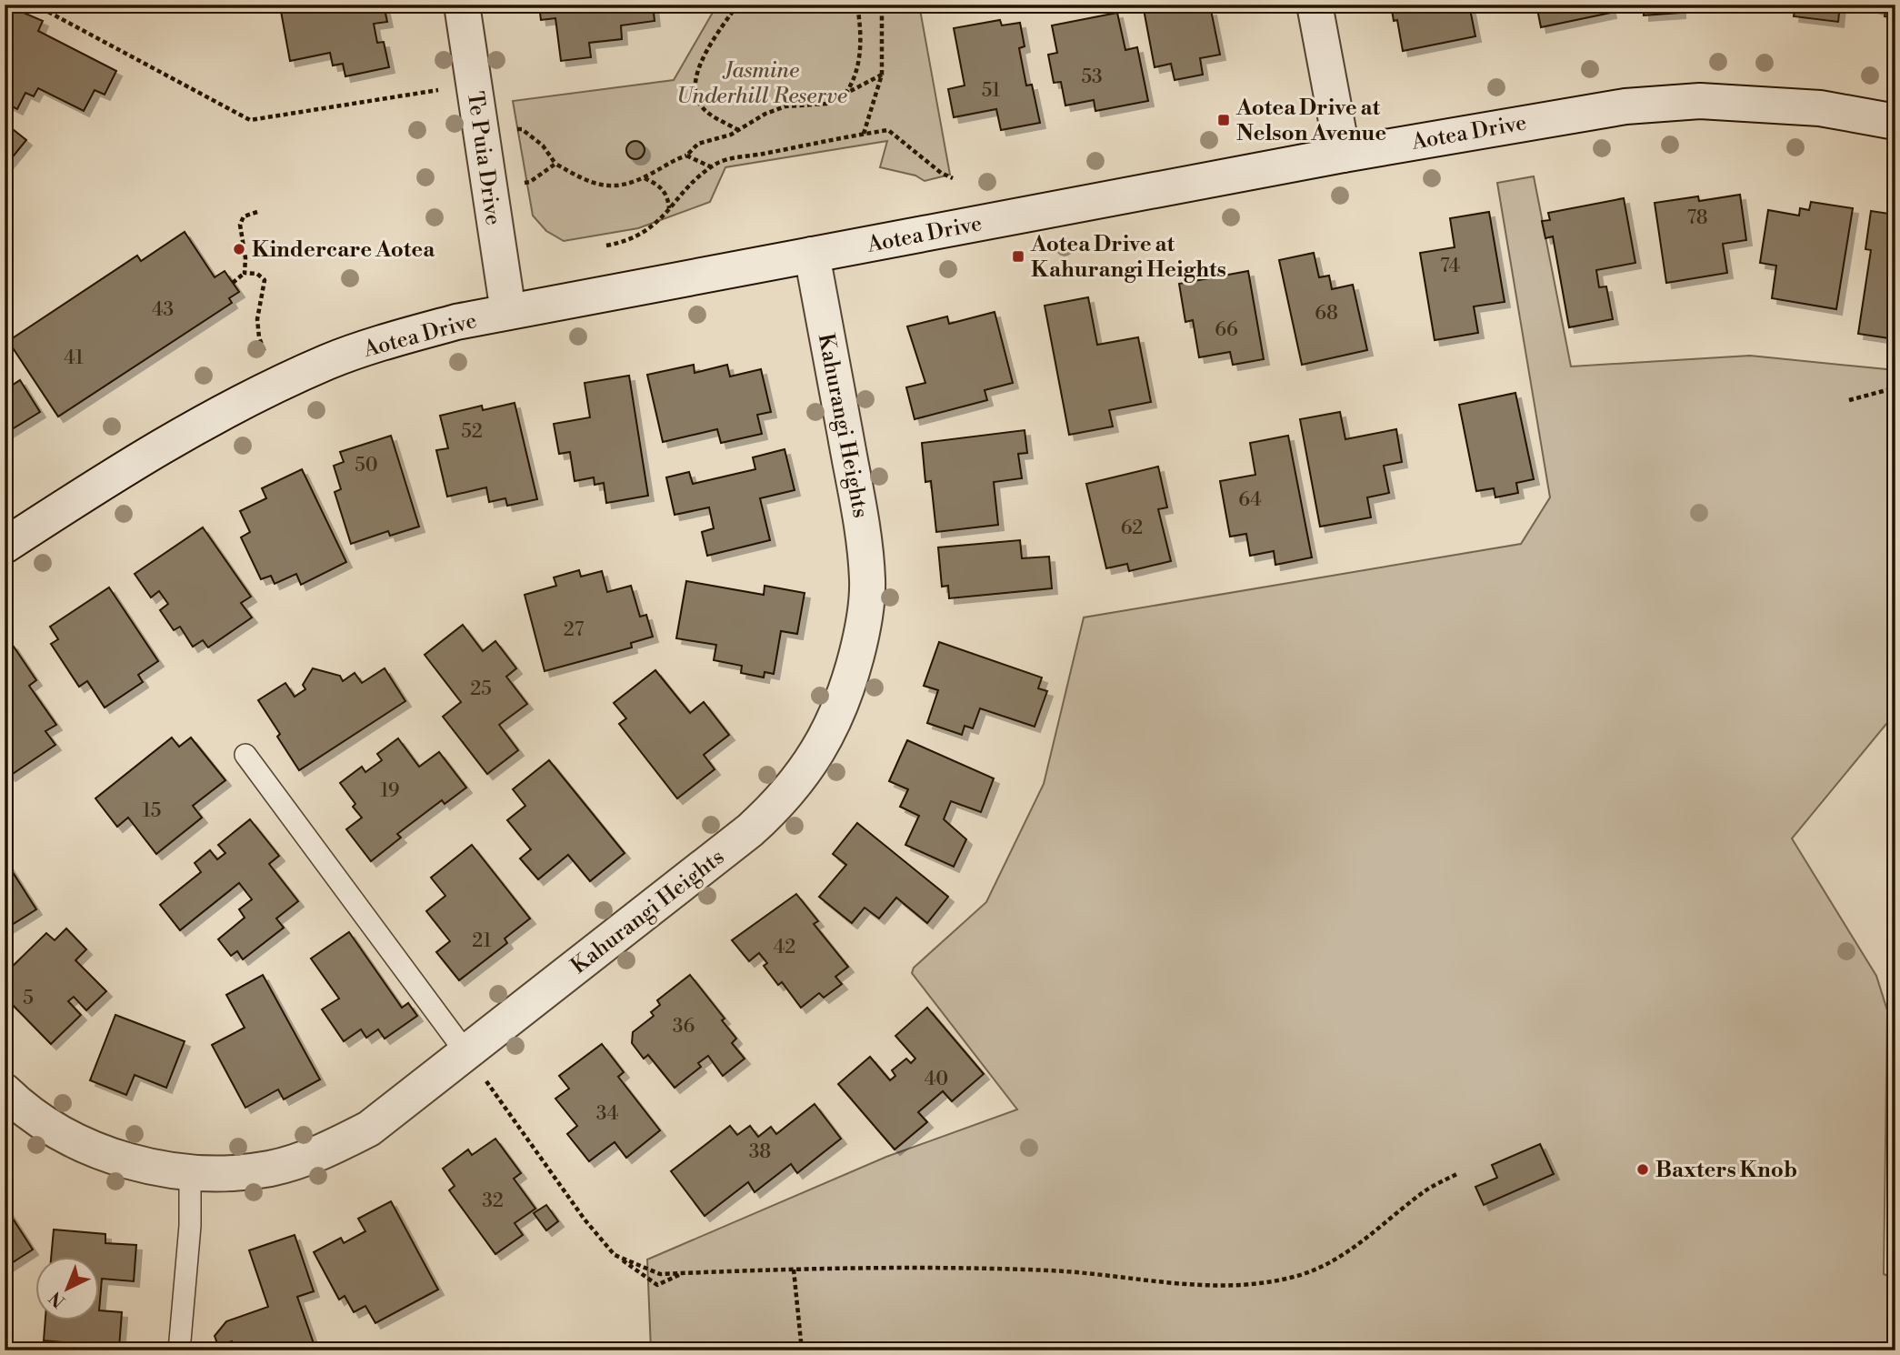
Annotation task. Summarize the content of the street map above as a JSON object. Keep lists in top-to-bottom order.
{
  "streets": {
    "street": ["Aotea Drive", "Te Puia Drive", "Kahurangi Heights"]
  },
  "crossings": [
    ["Aotea Drive", "Te Puia Drive"],
    ["Aotea Drive", "Kahurangi Heights"]
  ],
  "parks": ["Jasmine Underhill Reserve"],
  "places": {
    "transit": ["Aotea Drive at Nelson Avenue", "Aotea Drive at Kahurangi Heights"],
    "other": ["Kindercare Aotea", "Baxters Knob"]
  },
  "house_numbers": [
    "53",
    "51",
    "78",
    "74",
    "43",
    "68",
    "66",
    "41",
    "52",
    "50",
    "64",
    "62",
    "27",
    "25",
    "19",
    "15",
    "21",
    "42",
    "5",
    "36",
    "40",
    "34",
    "38",
    "32"
  ],
  "north": "bottom left"
}
